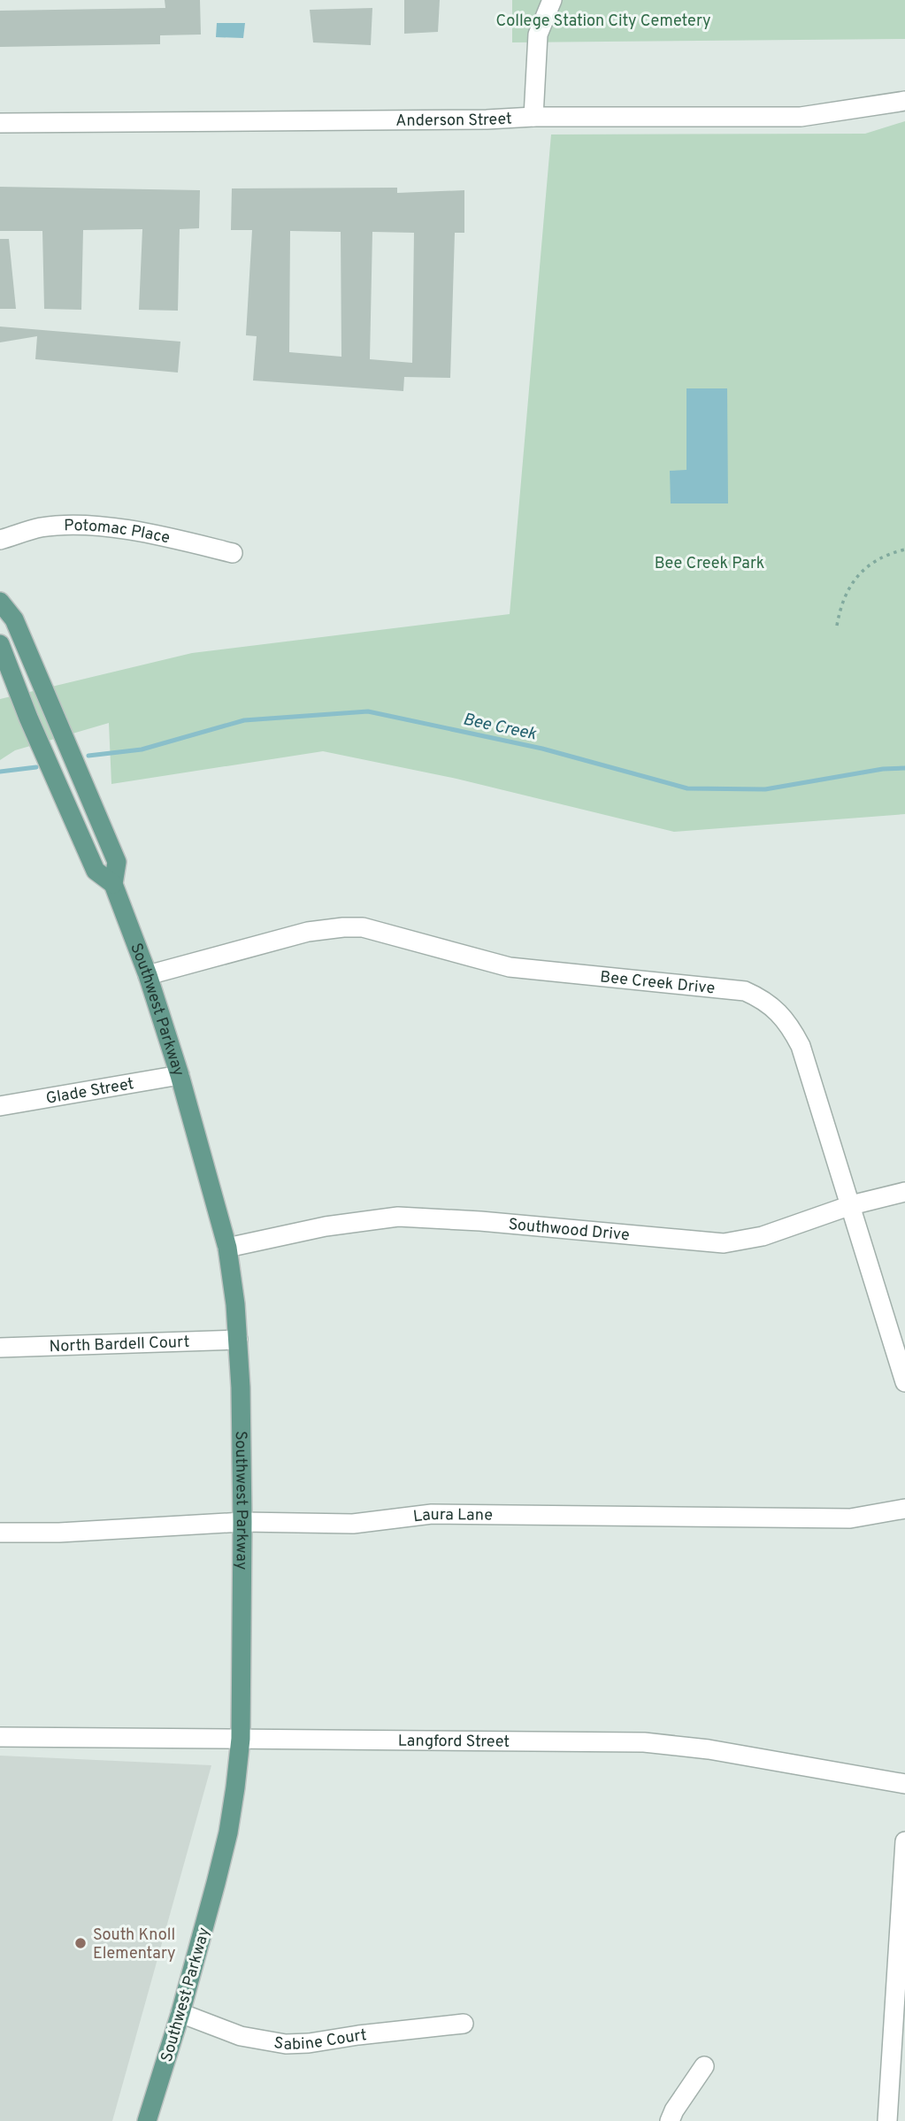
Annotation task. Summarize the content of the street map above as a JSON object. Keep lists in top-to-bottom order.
{
  "streets": {
    "main road": ["Southwest Parkway"],
    "street": [
      "Anderson Street",
      "Potomac Place",
      "Bee Creek Drive",
      "Glade Street",
      "Southwood Drive",
      "North Bardell Court",
      "Laura Lane",
      "Langford Street",
      "Sabine Court"
    ]
  },
  "crossings": [
    ["Bee Creek Drive", "Southwest Parkway"],
    ["Bee Creek Drive", "Southwood Drive"],
    ["Southwest Parkway", "Glade Street"],
    ["Southwest Parkway", "Southwood Drive"],
    ["Southwest Parkway", "North Bardell Court"],
    ["Southwest Parkway", "Laura Lane"],
    ["Southwest Parkway", "Langford Street"],
    ["Southwest Parkway", "Sabine Court"]
  ],
  "water": ["Bee Creek"],
  "parks": ["College Station City Cemetery", "Bee Creek Park"],
  "places": ["South Knoll Elementary"]
}
